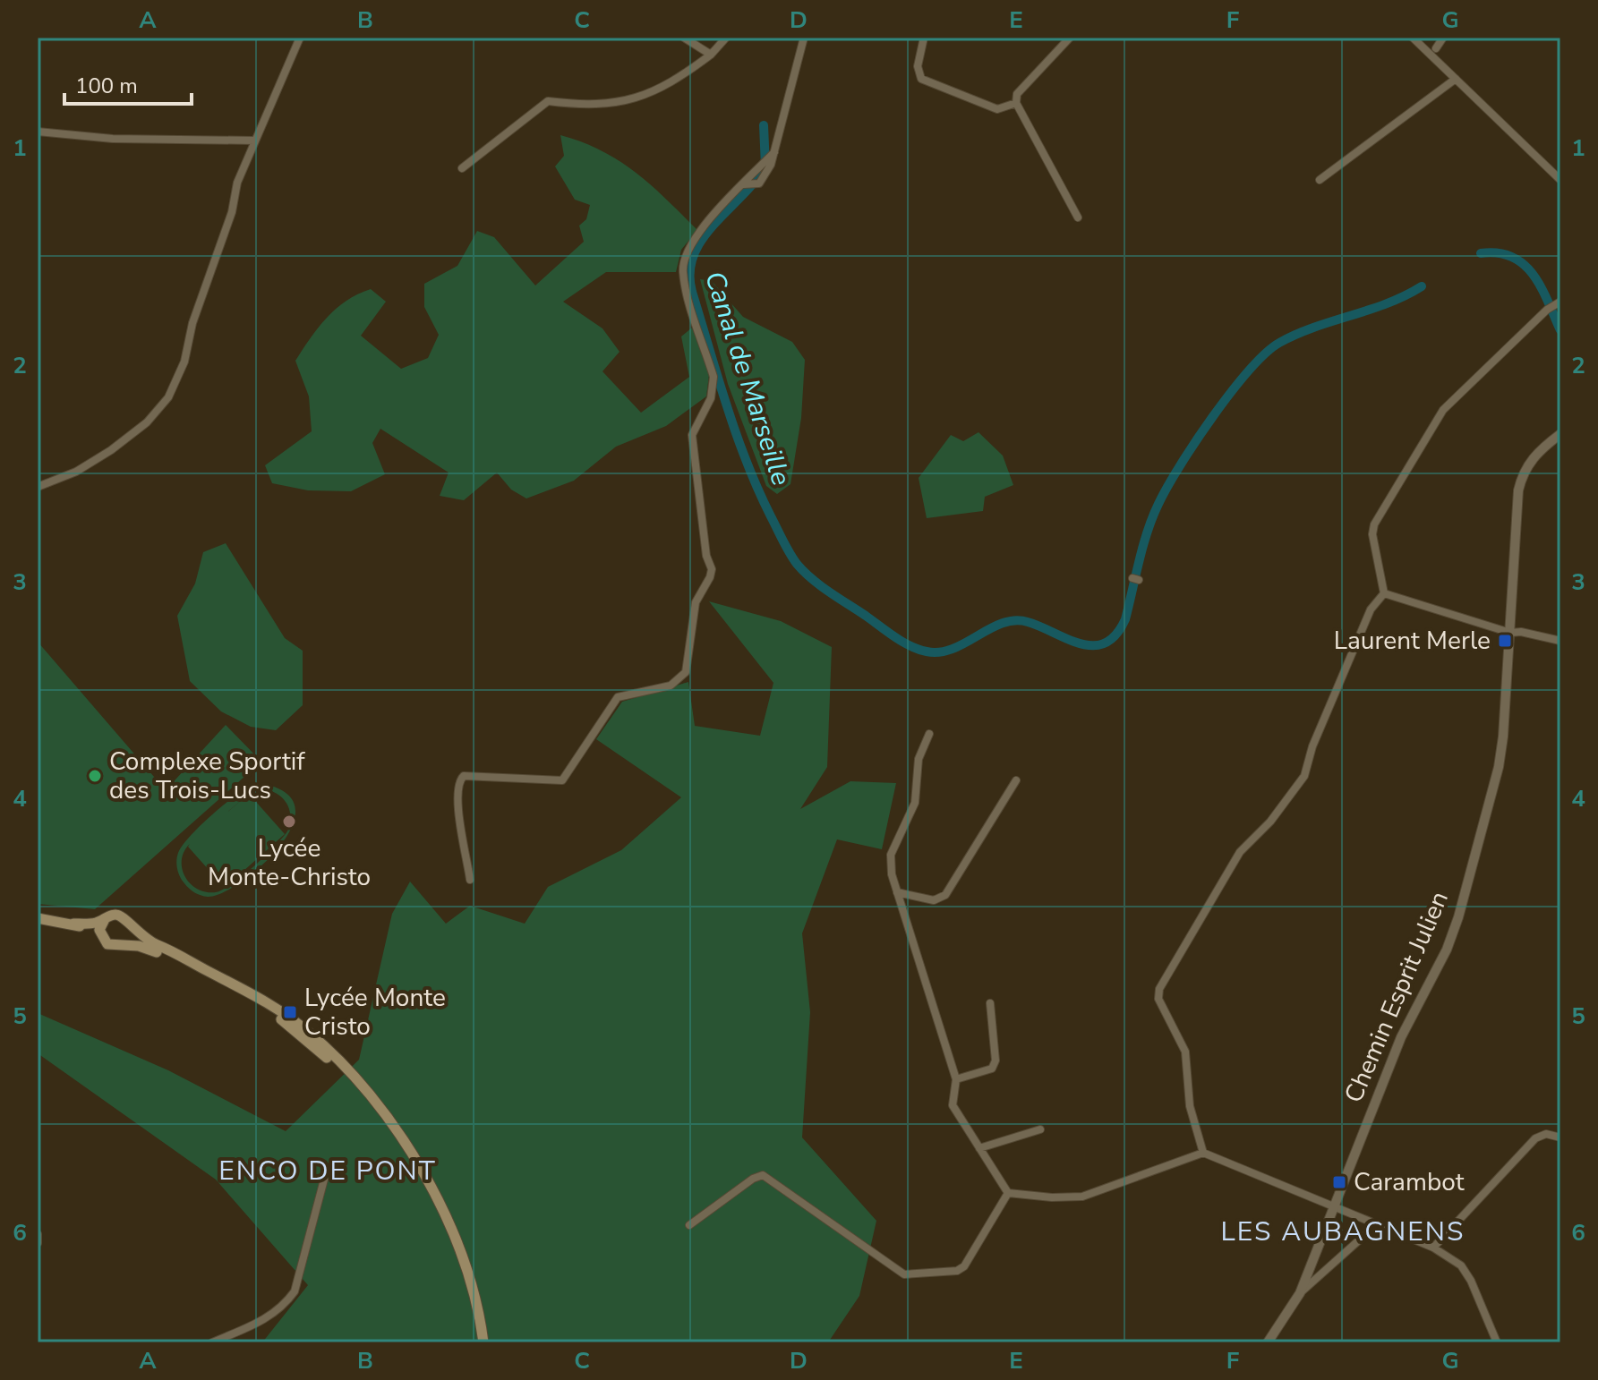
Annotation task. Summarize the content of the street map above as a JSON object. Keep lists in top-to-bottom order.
{
  "streets": {
    "street": ["Chemin Esprit Julien"]
  },
  "districts": ["ENCO DE PONT", "LES AUBAGNENS"],
  "water": ["Canal de Marseille"],
  "places": {
    "transit": ["Laurent Merle", "Lycée Monte Cristo", "Carambot"],
    "other": ["Complexe Sportif des Trois-Lucs", "Lycée Monte-Christo"]
  },
  "scale_bar": "100 m",
  "grid": {
    "columns": [
      "A",
      "B",
      "C",
      "D",
      "E",
      "F",
      "G"
    ],
    "rows": [
      "1",
      "2",
      "3",
      "4",
      "5",
      "6"
    ]
  }
}
